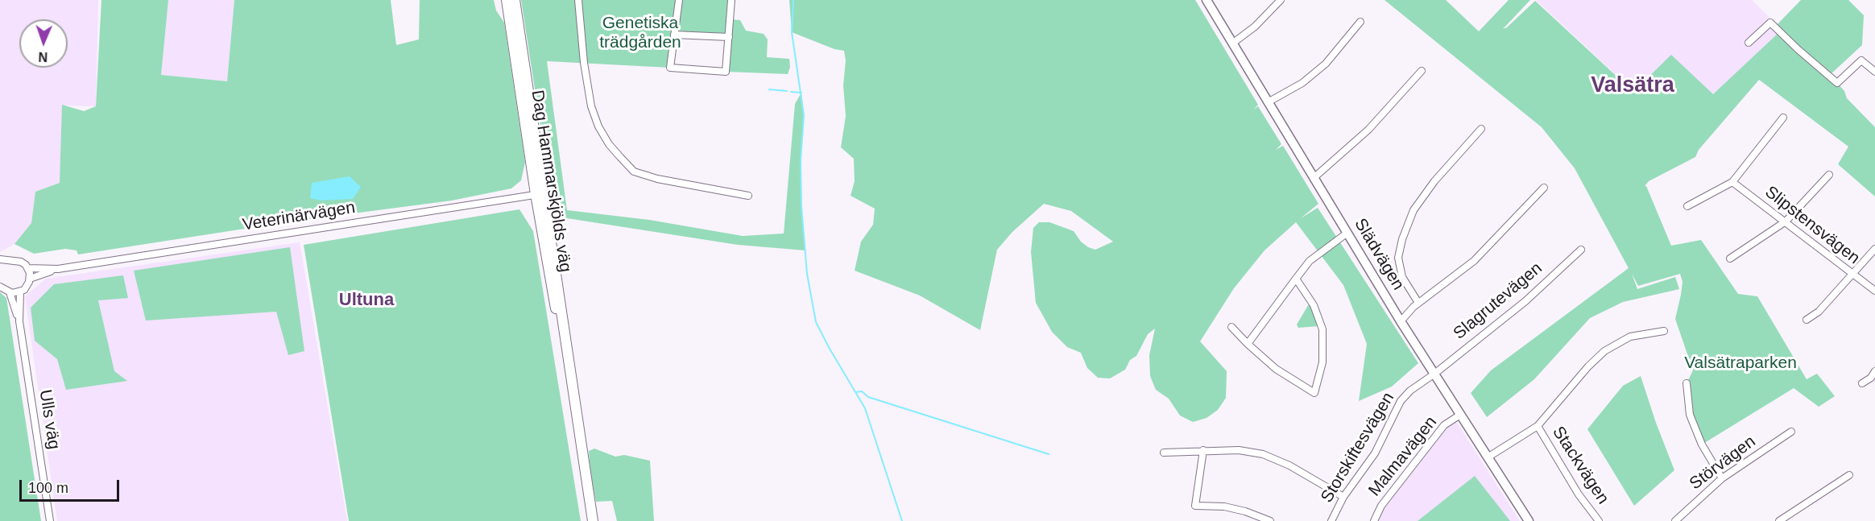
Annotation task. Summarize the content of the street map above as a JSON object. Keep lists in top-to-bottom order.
{
  "streets": {
    "main road": ["Dag Hammarskjölds väg"],
    "street": [
      "Veterinärvägen",
      "Slipstensvägen",
      "Slädvägen",
      "Slagrutevägen",
      "Ulls väg",
      "Storskiftesvägen",
      "Malmavägen",
      "Störvägen",
      "Stackvägen"
    ]
  },
  "crossings": [
    ["Dag Hammarskjölds väg", "Veterinärvägen"],
    ["Slädvägen", "Slagrutevägen"],
    ["Slädvägen", "Storskiftesvägen"],
    ["Slädvägen", "Malmavägen"],
    ["Slagrutevägen", "Storskiftesvägen"]
  ],
  "districts": ["Valsätra", "Ultuna"],
  "parks": ["Genetiska trädgården", "Valsätraparken"],
  "scale_bar": "100 m",
  "north": "bottom"
}
